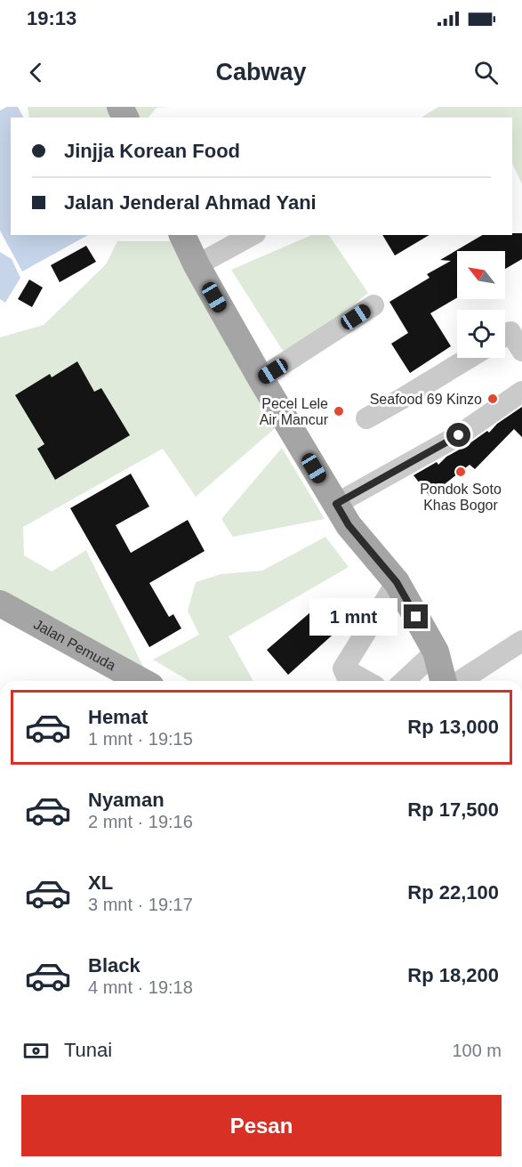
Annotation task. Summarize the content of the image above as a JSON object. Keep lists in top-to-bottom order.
{
  "streets": {
    "main road": ["Jalan Pemuda"]
  },
  "places": ["Seafood 69 Kinzo", "Pecel Lele Air Mancur", "Pondok Soto Khas Bogor"],
  "north": "top left",
  "page": {
    "status": "19:13",
    "header": "Cabway",
    "banner": ["Jinjja Korean Food", "Jalan Jenderal Ahmad Yani"],
    "bubble": "1 mnt",
    "list": [
      {
        "name": "Hemat",
        "note": "1 mnt · 19:15",
        "value": "Rp 13,000"
      },
      {
        "name": "Nyaman",
        "note": "2 mnt · 19:16",
        "value": "Rp 17,500"
      },
      {
        "name": "XL",
        "note": "3 mnt · 19:17",
        "value": "Rp 22,100"
      },
      {
        "name": "Black",
        "note": "4 mnt · 19:18",
        "value": "Rp 18,200"
      }
    ],
    "pay": ["Tunai", "100 m"],
    "buttons": "Pesan"
  }
}
